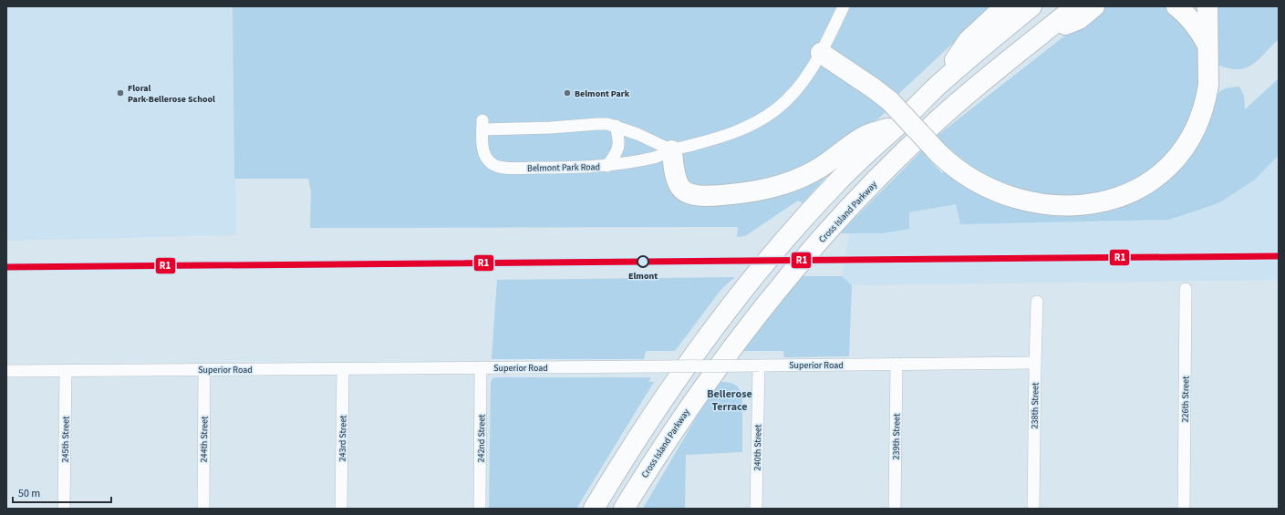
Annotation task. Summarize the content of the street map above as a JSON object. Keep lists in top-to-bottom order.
{
  "streets": {
    "highway": ["Cross Island Parkway"],
    "street": [
      "Belmont Park Road",
      "Superior Road",
      "226th Street",
      "238th Street",
      "239th Street",
      "243rd Street",
      "242nd Street",
      "245th Street",
      "244th Street",
      "240th Street"
    ]
  },
  "crossings": [
    ["Superior Road", "238th Street"],
    ["Superior Road", "239th Street"],
    ["Superior Road", "243rd Street"],
    ["Superior Road", "242nd Street"],
    ["Superior Road", "245th Street"],
    ["Superior Road", "244th Street"],
    ["Superior Road", "240th Street"]
  ],
  "districts": ["Bellerose Terrace"],
  "places": ["Floral Park-Bellerose School", "Belmont Park", "Elmont"],
  "lines": ["transit line R1"],
  "scale_bar": "50 m"
}
